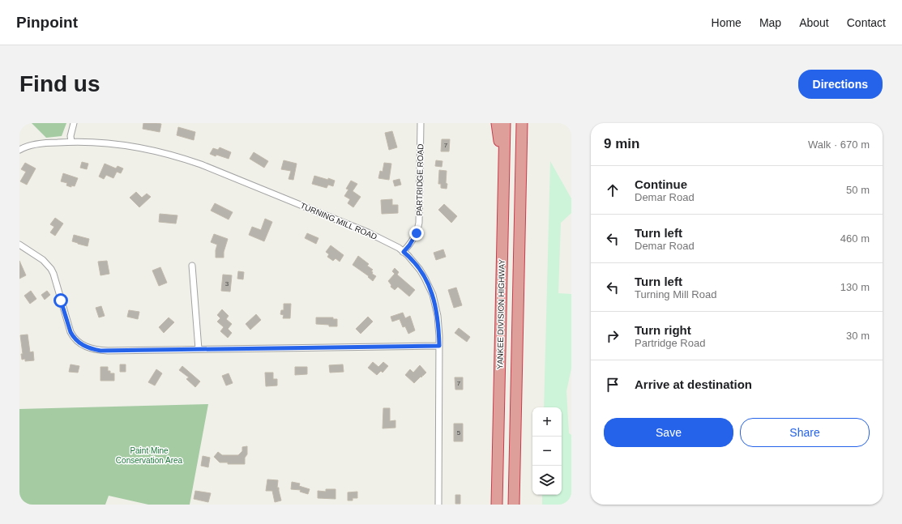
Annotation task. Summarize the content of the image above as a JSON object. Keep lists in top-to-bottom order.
{
  "streets": {
    "highway": ["YANKEE DIVISION HIGHWAY"],
    "street": ["PARTRIDGE ROAD", "TURNING MILL ROAD"]
  },
  "crossings": [
    ["PARTRIDGE ROAD", "TURNING MILL ROAD"]
  ],
  "parks": ["Paint Mine Conservation Area"],
  "house_numbers": [
    "7",
    "3",
    "7",
    "5"
  ],
  "page": {
    "header": "Pinpoint",
    "nav": [
      "Home",
      "Map",
      "About",
      "Contact"
    ],
    "buttons": [
      "Directions",
      ["Save", "Share"]
    ],
    "title": "Find us",
    "heading": ["9 min", "Walk · 670 m"],
    "list": [
      ["Continue", "Demar Road", "50 m"],
      ["Turn left", "Demar Road", "460 m"],
      ["Turn left", "Turning Mill Road", "130 m"],
      ["Turn right", "Partridge Road", "30 m"],
      "Arrive at destination"
    ],
    "map_buttons": ["+", "−"]
  }
}
